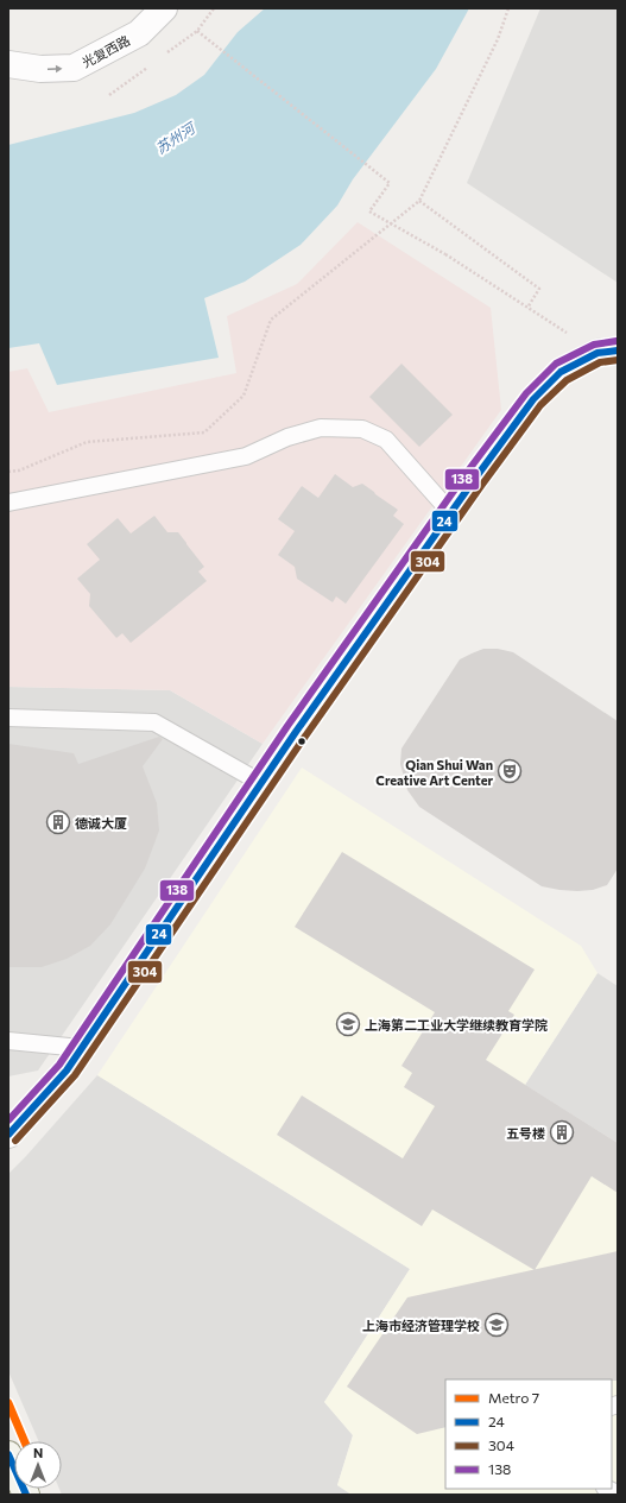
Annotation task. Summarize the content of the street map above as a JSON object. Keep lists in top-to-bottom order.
{
  "streets": {
    "street": ["光复西路"]
  },
  "one_way": ["光复西路"],
  "water": ["苏州河"],
  "places": {
    "theatre": ["Qian Shui Wan Creative Art Center"],
    "building": ["德诚大厦", "五号楼"],
    "school or university": ["上海第二工业大学继续教育学院", "上海市经济管理学校"]
  },
  "lines": [
    "transit line 138",
    "transit line 24",
    "transit line 304",
    "metro line 7"
  ],
  "legend": [
    "Metro 7",
    "24",
    "304",
    "138"
  ],
  "north": "top"
}
